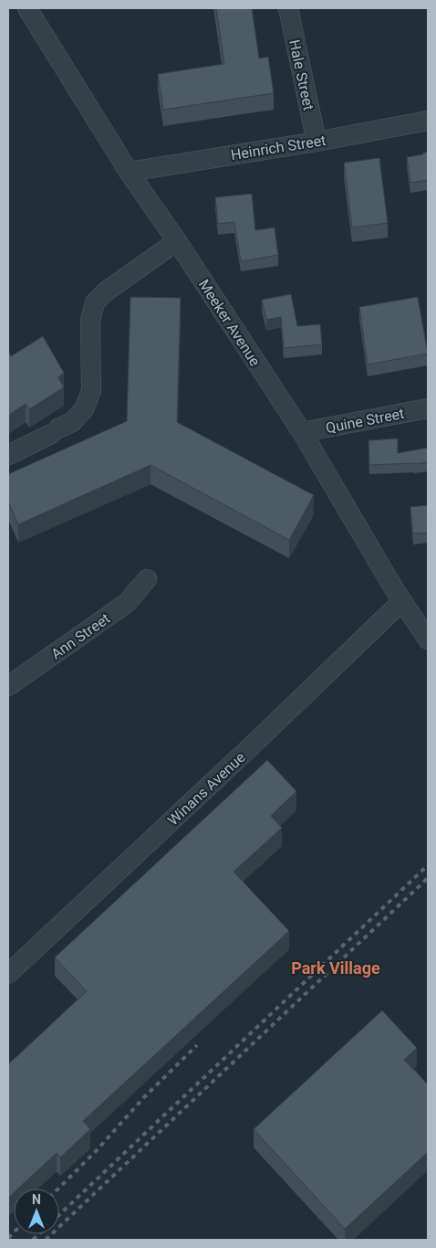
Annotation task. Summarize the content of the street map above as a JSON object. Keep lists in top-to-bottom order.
{
  "streets": {
    "street": [
      "Hale Street",
      "Heinrich Street",
      "Meeker Avenue",
      "Quine Street",
      "Ann Street",
      "Winans Avenue"
    ]
  },
  "crossings": [
    ["Hale Street", "Heinrich Street"],
    ["Heinrich Street", "Meeker Avenue"],
    ["Meeker Avenue", "Quine Street"],
    ["Meeker Avenue", "Winans Avenue"]
  ],
  "districts": ["Park Village"],
  "north": "top"
}
